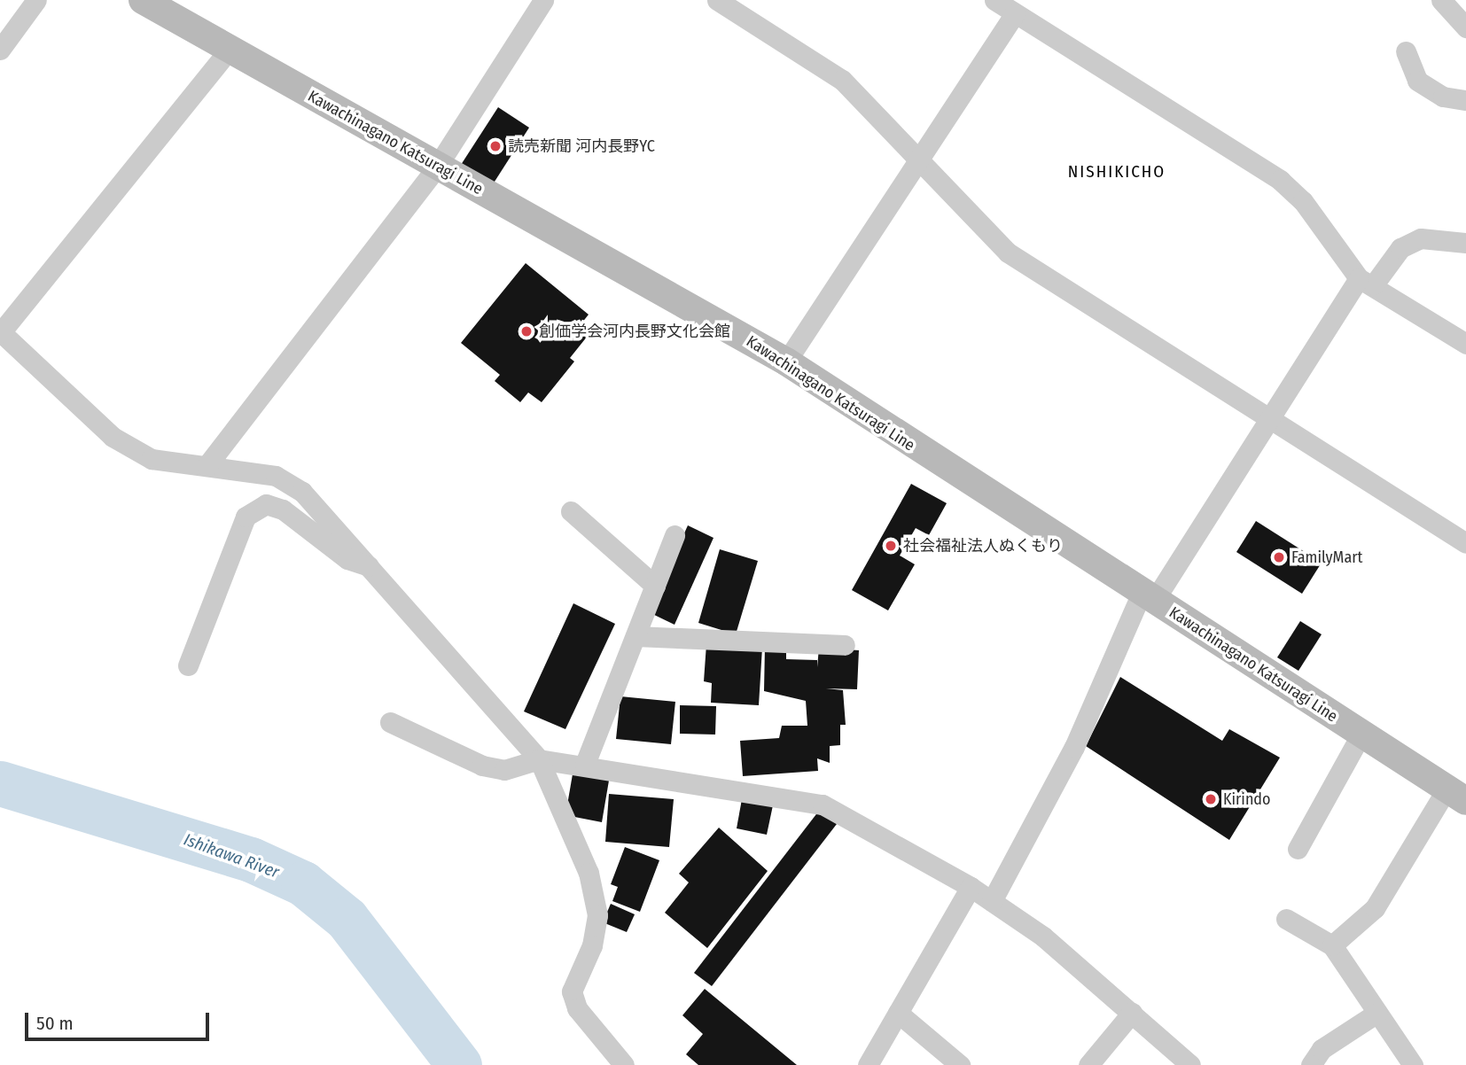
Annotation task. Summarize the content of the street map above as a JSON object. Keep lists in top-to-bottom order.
{
  "streets": {
    "main road": ["Kawachinagano Katsuragi Line"]
  },
  "districts": ["NISHIKICHO"],
  "water": ["Ishikawa River"],
  "places": [
    "読売新聞 河内長野YC",
    "創価学会河内長野文化会館",
    "社会福祉法人ぬくもり",
    "FamilyMart",
    "Kirindo"
  ],
  "scale_bar": "50 m"
}
